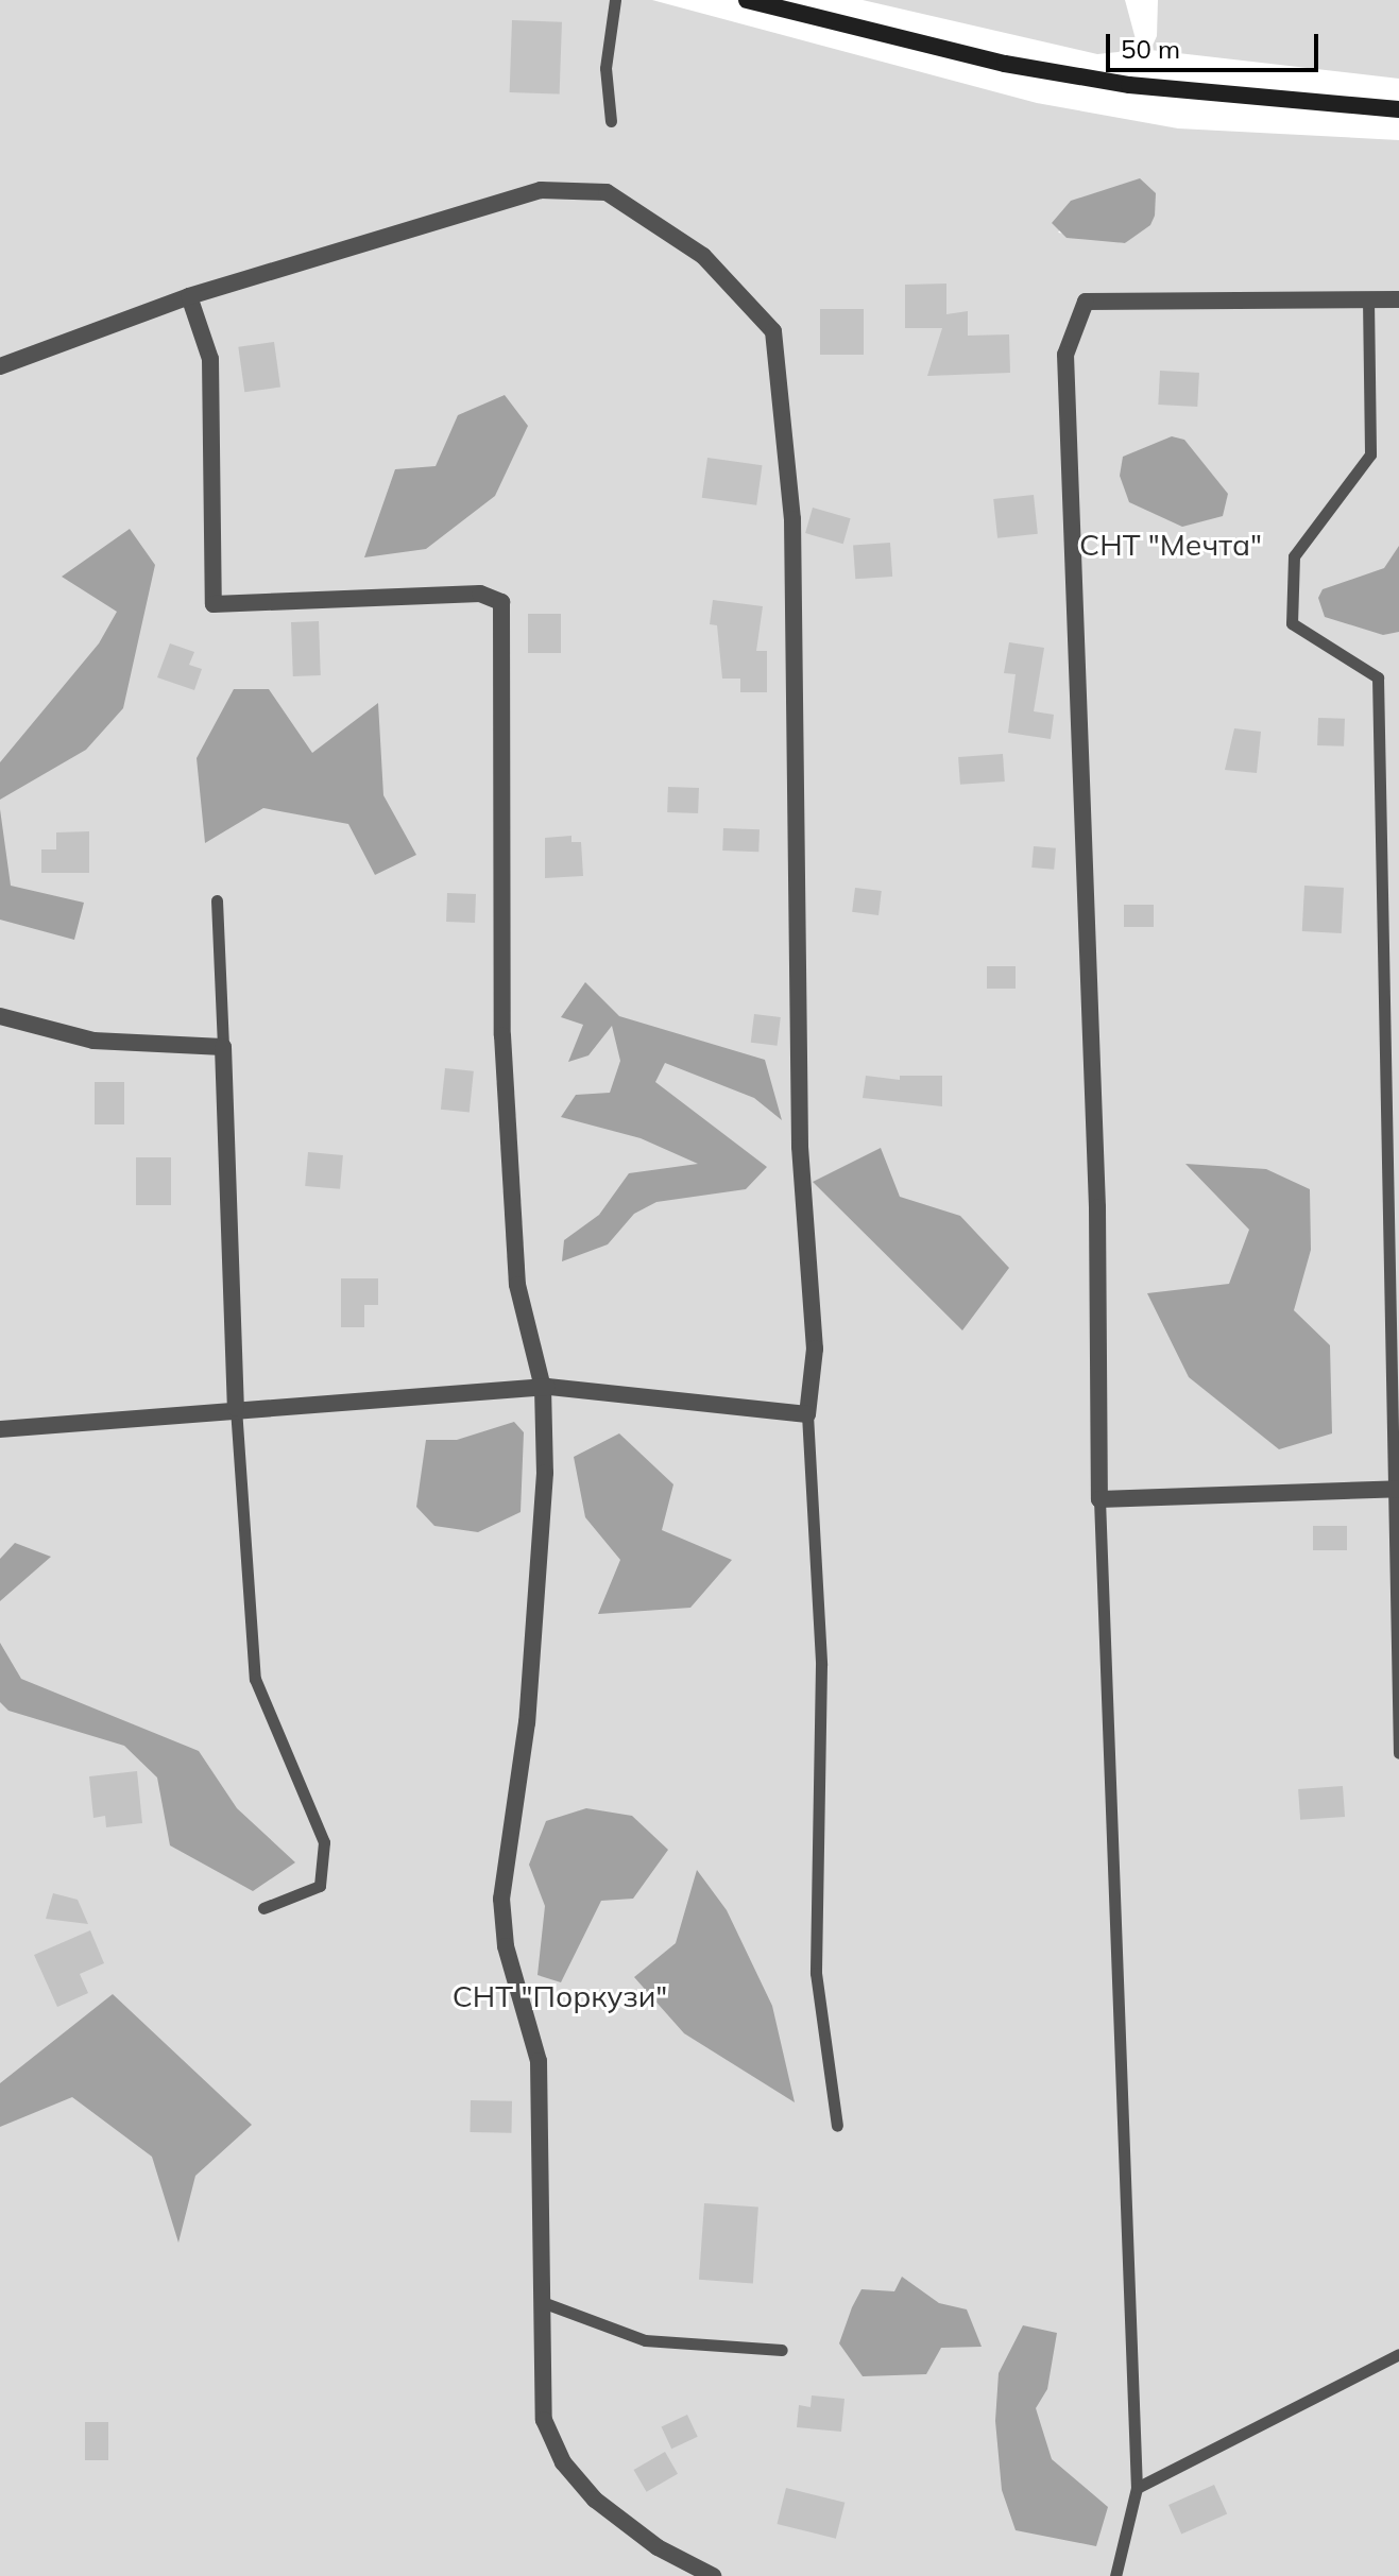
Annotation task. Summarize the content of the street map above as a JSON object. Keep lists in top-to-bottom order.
{
  "parks": ["СНТ \"Мечта\"", "СНТ \"Поркузи\""],
  "scale_bar": "50 m"
}
